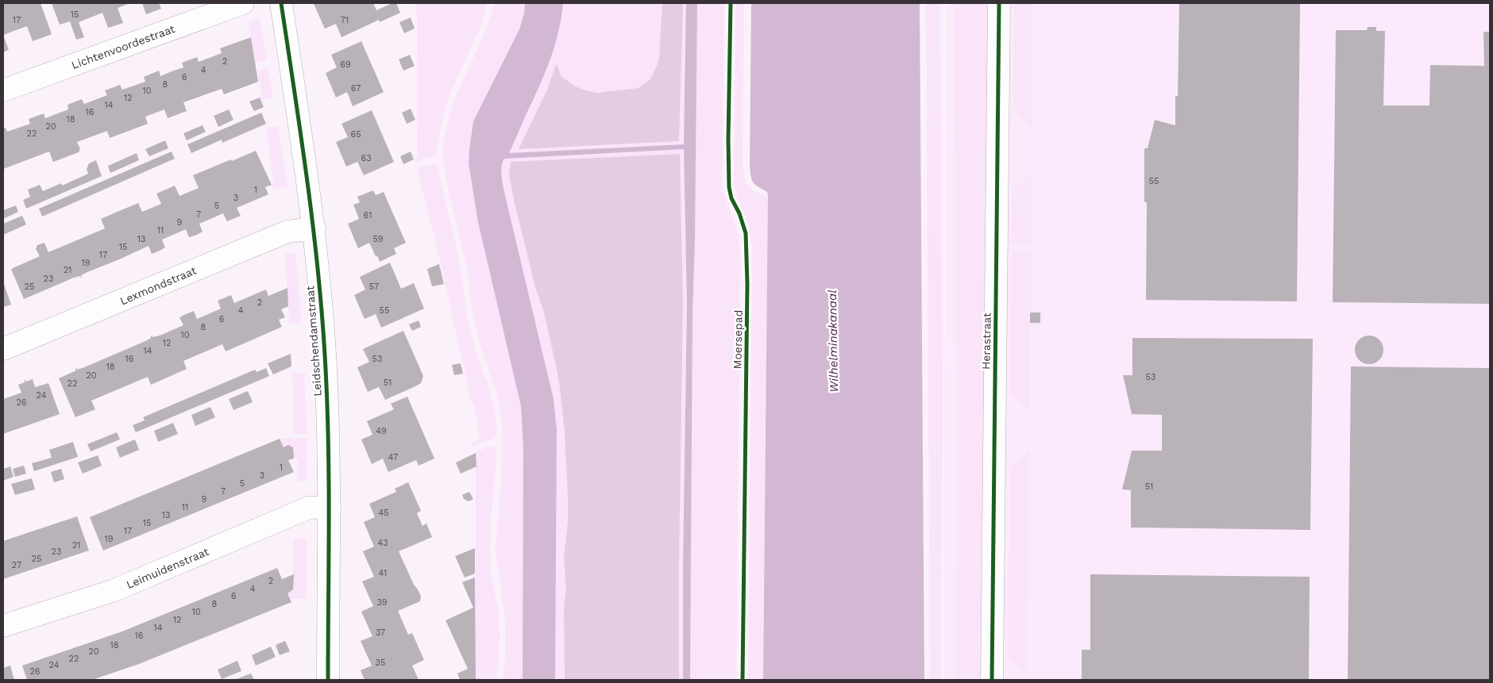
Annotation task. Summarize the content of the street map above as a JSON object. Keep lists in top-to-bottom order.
{
  "streets": {
    "street": [
      "Lichtenvoordestraat",
      "Lexmondstraat",
      "Leidschendamstraat",
      "Herastraat",
      "Leimuidenstraat"
    ],
    "cycle path": ["Moersepad"]
  },
  "crossings": [
    ["Lexmondstraat", "Leidschendamstraat"],
    ["Leidschendamstraat", "Leimuidenstraat"]
  ],
  "water": ["Wilhelminakanaal"],
  "house_numbers": [
    "15",
    "17",
    "71",
    "2",
    "69",
    "4",
    "6",
    "8",
    "67",
    "10",
    "12",
    "14",
    "16",
    "18",
    "20",
    "22",
    "65",
    "63",
    "55",
    "1",
    "3",
    "5",
    "7",
    "61",
    "9",
    "11",
    "13",
    "59",
    "15",
    "17",
    "19",
    "21",
    "23",
    "25",
    "57",
    "2",
    "4",
    "55",
    "6",
    "8",
    "10",
    "12",
    "14",
    "16",
    "53",
    "18",
    "20",
    "53",
    "51",
    "22",
    "24",
    "26",
    "49",
    "47",
    "1",
    "3",
    "5",
    "51",
    "7",
    "9",
    "11",
    "45",
    "13",
    "15",
    "17",
    "19",
    "43",
    "21",
    "23",
    "25",
    "27",
    "41",
    "2",
    "4",
    "6",
    "39",
    "8",
    "10",
    "12",
    "14",
    "37",
    "16",
    "18",
    "20",
    "22",
    "35",
    "24",
    "26"
  ]
}
